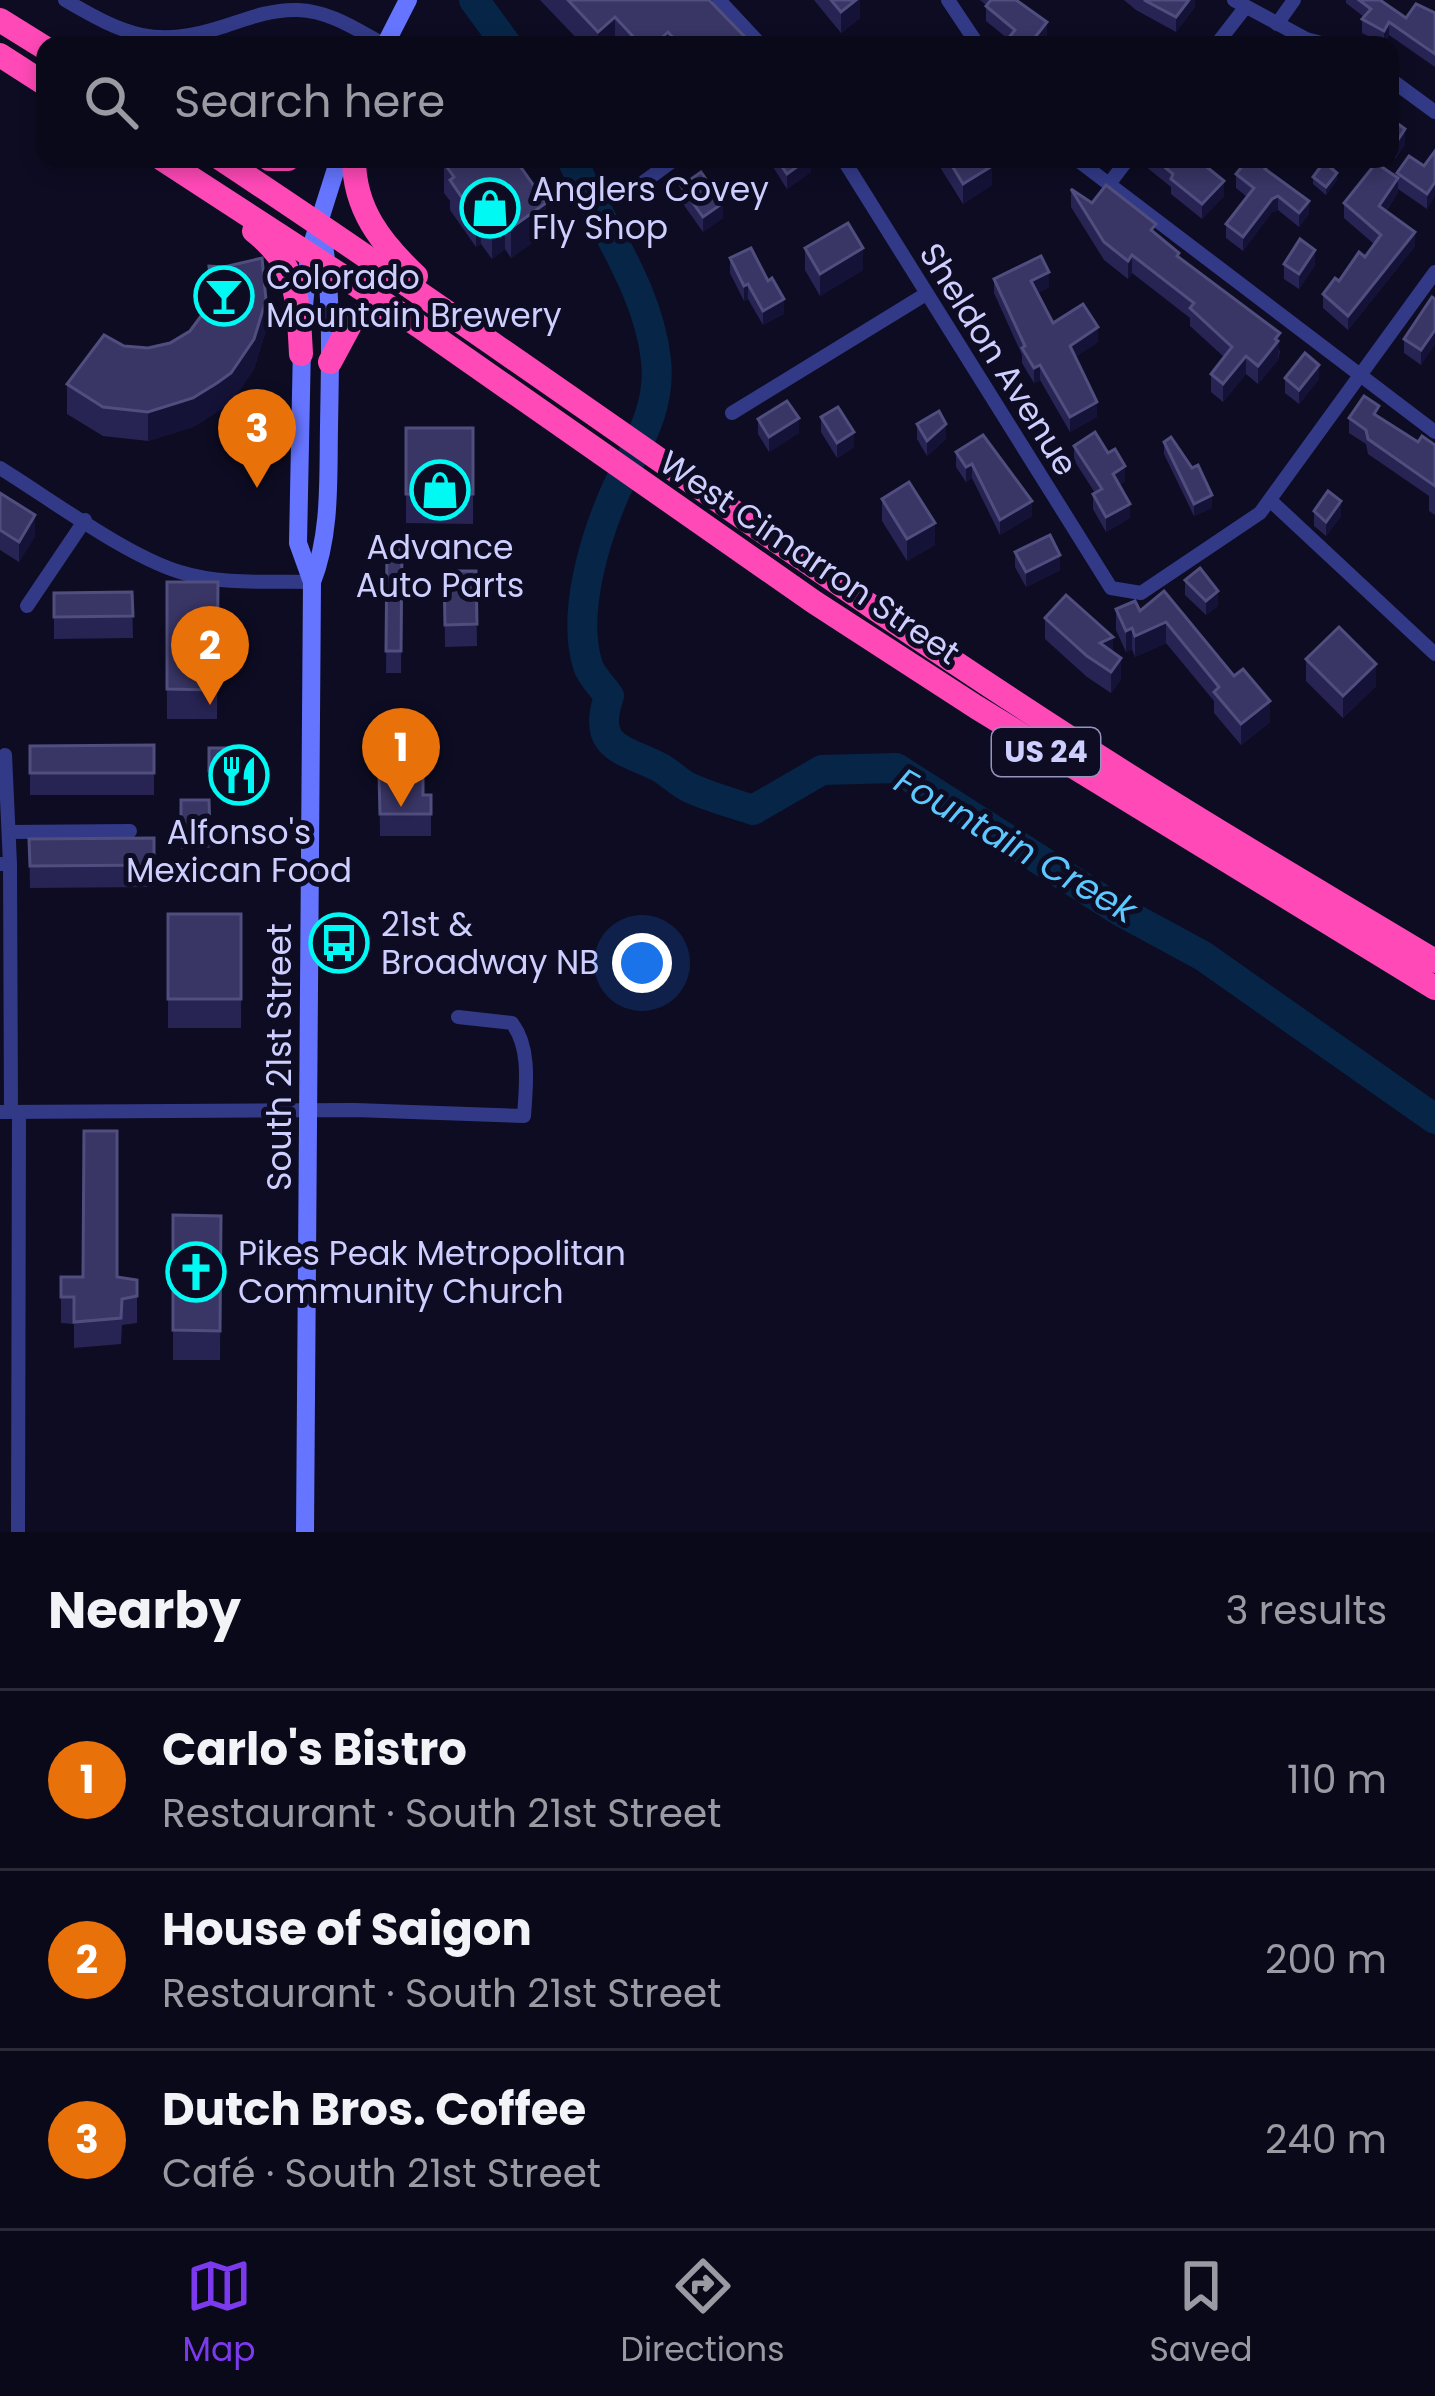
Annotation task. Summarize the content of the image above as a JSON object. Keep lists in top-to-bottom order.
{
  "streets": {
    "highway": ["West Cimarron Street", "US 24"],
    "main road": ["South 21st Street"],
    "street": ["Sheldon Avenue"]
  },
  "crossings": [
    ["West Cimarron Street", "South 21st Street"]
  ],
  "water": ["Fountain Creek"],
  "places": {
    "shop": ["Anglers Covey Fly Shop", "Advance Auto Parts"],
    "bar": ["Colorado Mountain Brewery"],
    "restaurant": ["Alfonso's Mexican Food"],
    "bus stop": ["21st & Broadway NB"],
    "church": ["Pikes Peak Metropolitan Community Church"]
  },
  "page": {
    "search": "Search here",
    "pins": ["3", "2", "1"],
    "heading": ["Nearby", "3 results"],
    "list": [
      {
        "mark": "1",
        "name": "Carlo's Bistro",
        "note": "Restaurant · South 21st Street",
        "value": "110 m"
      },
      {
        "mark": "2",
        "name": "House of Saigon",
        "note": "Restaurant · South 21st Street",
        "value": "200 m"
      },
      {
        "mark": "3",
        "name": "Dutch Bros. Coffee",
        "note": "Café · South 21st Street",
        "value": "240 m"
      }
    ],
    "nav": ["Map", "Directions", "Saved"]
  }
}
